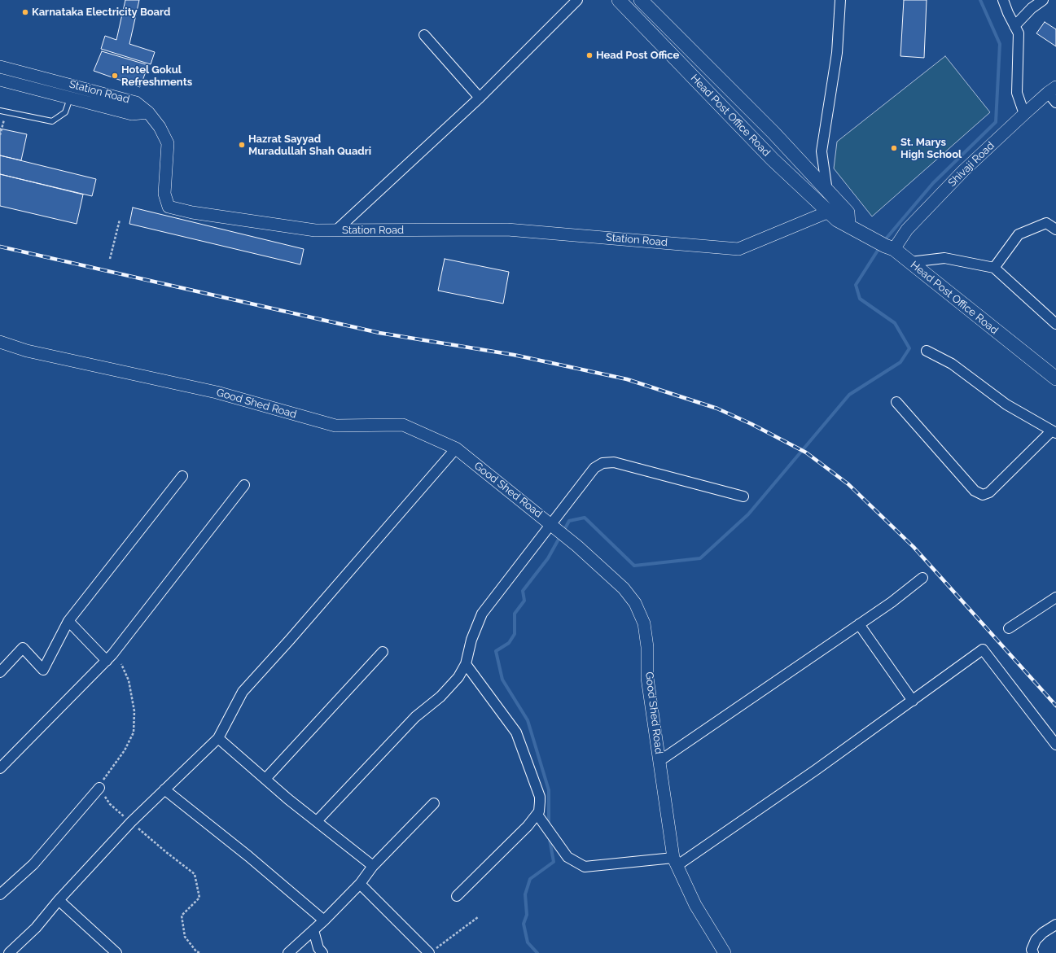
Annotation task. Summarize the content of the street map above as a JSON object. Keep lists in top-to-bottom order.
{
  "streets": {
    "main road": ["Head Post Office Road"],
    "street": ["Station Road", "Shivaji Road", "Good Shed Road"]
  },
  "crossings": [
    ["Station Road", "Head Post Office Road"],
    ["Head Post Office Road", "Shivaji Road"]
  ],
  "places": [
    "Karnataka Electricity Board",
    "Head Post Office",
    "Hotel Gokul Refreshments",
    "Hazrat Sayyad Muradullah Shah Quadri",
    "St. Marys High School"
  ]
}
